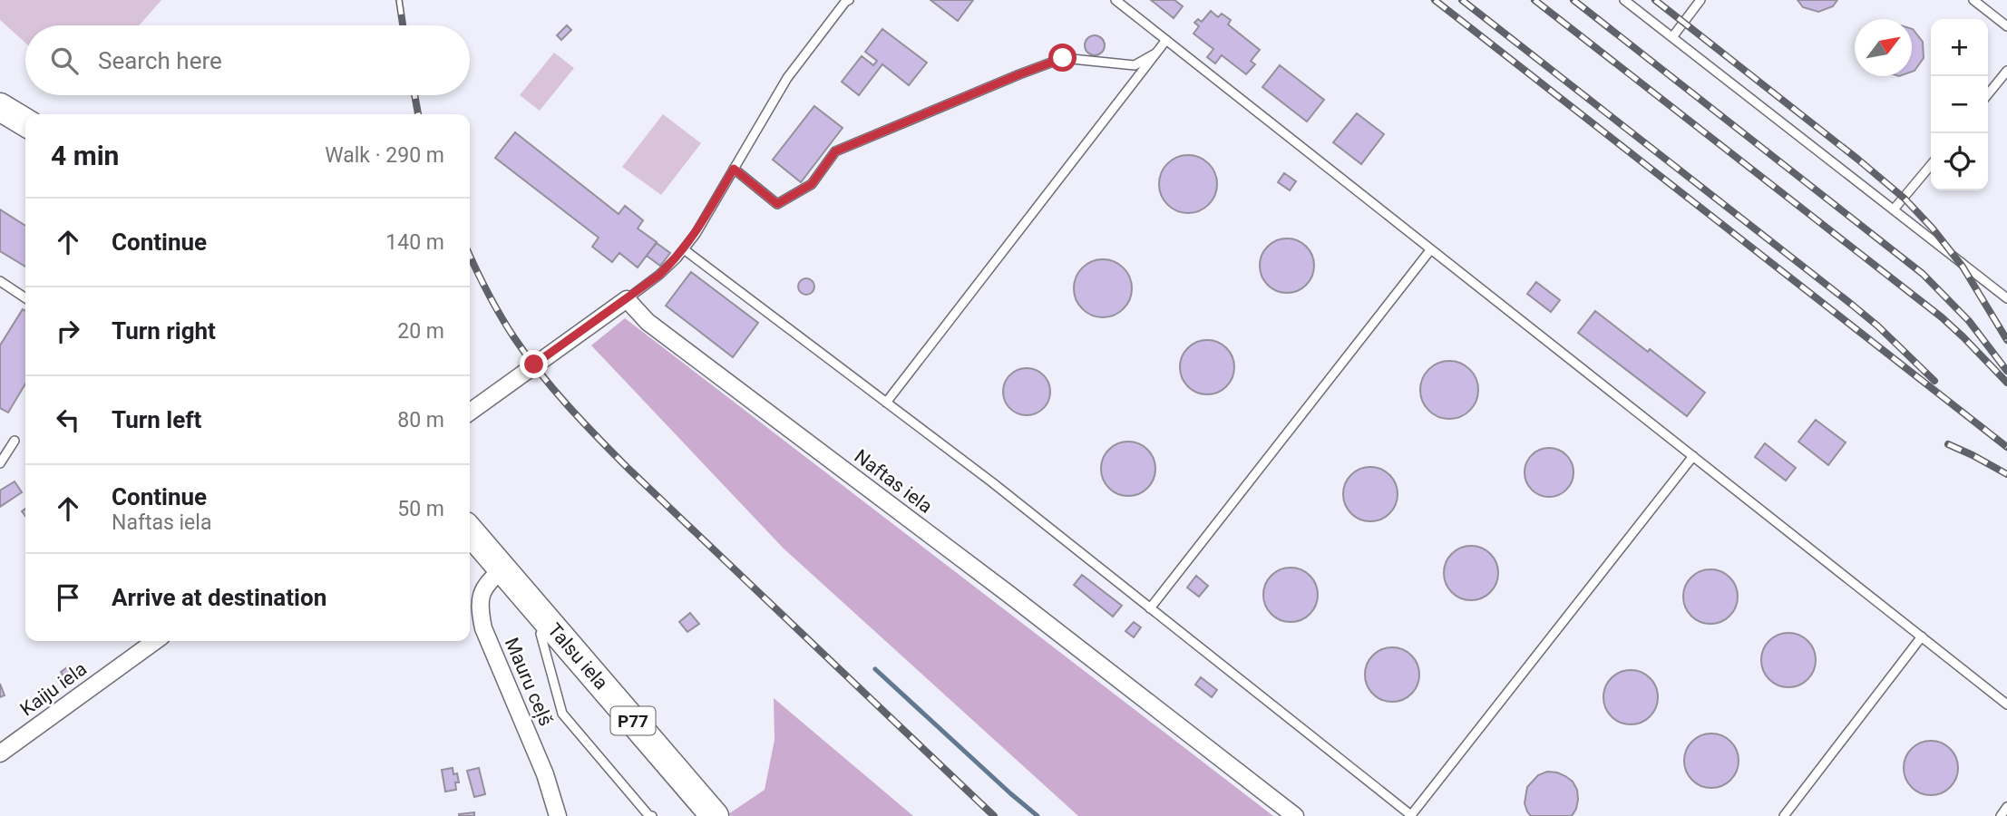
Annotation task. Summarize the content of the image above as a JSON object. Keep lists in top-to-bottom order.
{
  "streets": {
    "main road": ["Talsu iela", "P77"],
    "street": ["Naftas iela", "Mauru ceļš", "Kaiju iela"]
  },
  "crossings": [
    ["Talsu iela", "Mauru ceļš"]
  ],
  "north": "top right",
  "page": {
    "map_buttons": ["+", "−"],
    "search": "Search here",
    "heading": ["4 min", "Walk · 290 m"],
    "list": [
      ["Continue", "140 m"],
      ["Turn right", "20 m"],
      ["Turn left", "80 m"],
      ["Continue", "Naftas iela", "50 m"],
      "Arrive at destination"
    ]
  }
}
